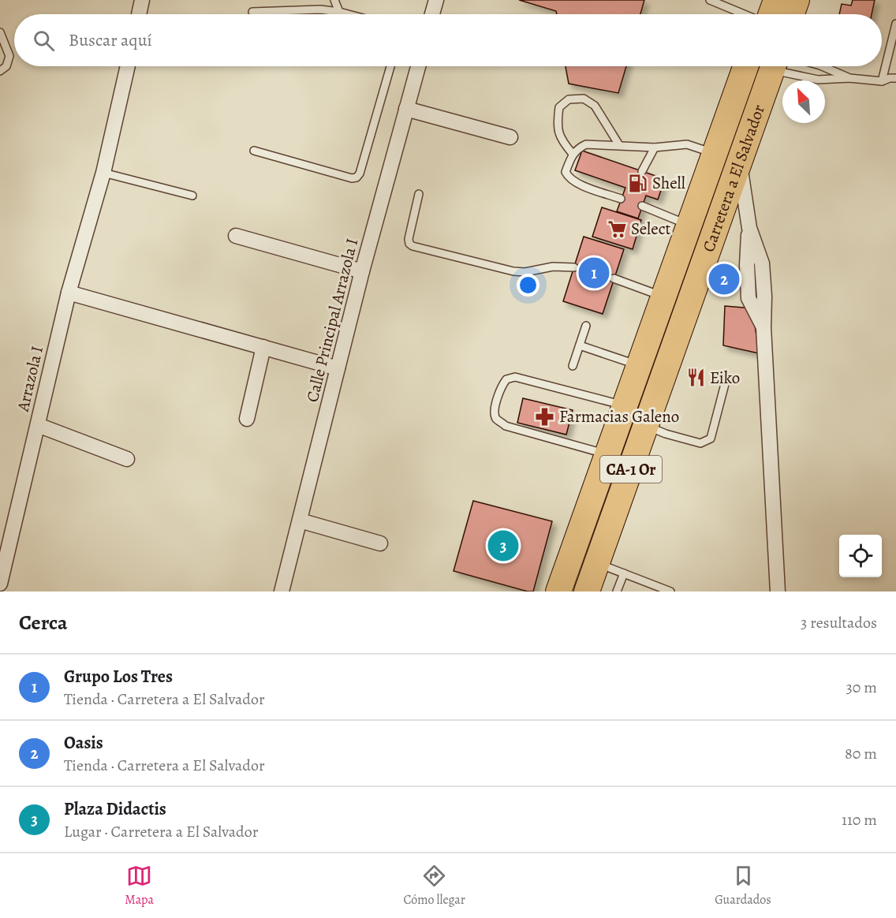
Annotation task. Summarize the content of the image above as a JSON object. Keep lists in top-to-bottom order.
{
  "streets": {
    "highway": ["Carretera a El Salvador", "CA-1 Or"],
    "street": ["Calle Principal Arrazola I", "Arrazola I"]
  },
  "places": {
    "fuel station": ["Shell"],
    "supermarket": ["Select"],
    "restaurant": ["Eiko"],
    "pharmacy": ["Farmacias Galeno"]
  },
  "north": "top left",
  "page": {
    "search": "Buscar aquí",
    "pins": ["1", "2", "3"],
    "heading": ["Cerca", "3 resultados"],
    "list": [
      {
        "mark": "1",
        "name": "Grupo Los Tres",
        "note": "Tienda · Carretera a El Salvador",
        "value": "30 m"
      },
      {
        "mark": "2",
        "name": "Oasis",
        "note": "Tienda · Carretera a El Salvador",
        "value": "80 m"
      },
      {
        "mark": "3",
        "name": "Plaza Didactis",
        "note": "Lugar · Carretera a El Salvador",
        "value": "110 m"
      }
    ],
    "nav": ["Mapa", "Cómo llegar", "Guardados"]
  }
}
